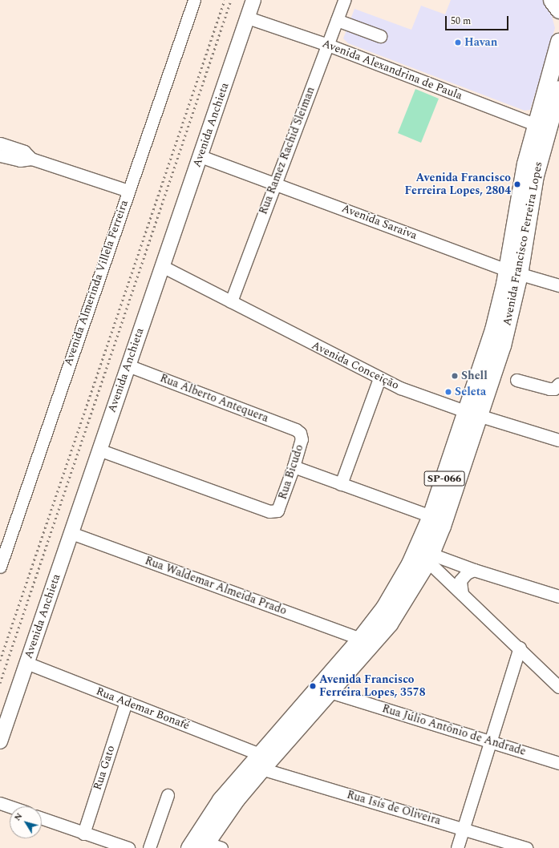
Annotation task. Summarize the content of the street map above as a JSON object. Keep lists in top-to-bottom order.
{
  "streets": {
    "highway": ["Avenida Francisco Ferreira Lopes", "SP-066"],
    "main road": ["Avenida Anchieta"],
    "street": [
      "Avenida Alexandrina de Paula",
      "Rua Ramez Rachid Sleiman",
      "Avenida Saraiva",
      "Avenida Almerinda Villela Ferreira",
      "Avenida Conceição",
      "Rua Alberto Antequera",
      "Rua Bicudo",
      "Rua Waldemar Almeida Prado",
      "Rua Ademar Bonafé",
      "Rua Júlio Antônio de Andrade",
      "Rua Gato",
      "Rua Isís de Oliveira"
    ]
  },
  "crossings": [
    ["Avenida Alexandrina de Paula", "Avenida Anchieta"],
    ["Avenida Alexandrina de Paula", "Rua Ramez Rachid Sleiman"],
    ["Avenida Alexandrina de Paula", "Avenida Francisco Ferreira Lopes"],
    ["Avenida Anchieta", "Avenida Saraiva"],
    ["Avenida Anchieta", "Avenida Conceição"],
    ["Avenida Anchieta", "Rua Alberto Antequera"],
    ["Avenida Anchieta", "Rua Bicudo"],
    ["Avenida Anchieta", "Rua Waldemar Almeida Prado"],
    ["Avenida Anchieta", "Rua Ademar Bonafé"],
    ["Rua Ramez Rachid Sleiman", "Avenida Saraiva"],
    ["Rua Ramez Rachid Sleiman", "Avenida Conceição"],
    ["Avenida Saraiva", "Avenida Francisco Ferreira Lopes"],
    ["Avenida Francisco Ferreira Lopes", "Avenida Conceição"],
    ["Avenida Francisco Ferreira Lopes", "Rua Waldemar Almeida Prado"],
    ["Avenida Francisco Ferreira Lopes", "Rua Ademar Bonafé"],
    ["Avenida Francisco Ferreira Lopes", "Rua Júlio Antônio de Andrade"],
    ["Avenida Francisco Ferreira Lopes", "Rua Isís de Oliveira"],
    ["Rua Alberto Antequera", "Rua Bicudo"],
    ["Rua Ademar Bonafé", "Rua Gato"],
    ["Rua Ademar Bonafé", "Rua Isís de Oliveira"]
  ],
  "places": [
    "Havan",
    "Avenida Francisco Ferreira Lopes, 2804",
    "Shell",
    "Seleta",
    "Avenida Francisco Ferreira Lopes, 3578"
  ],
  "scale_bar": "50 m",
  "north": "top left"
}
